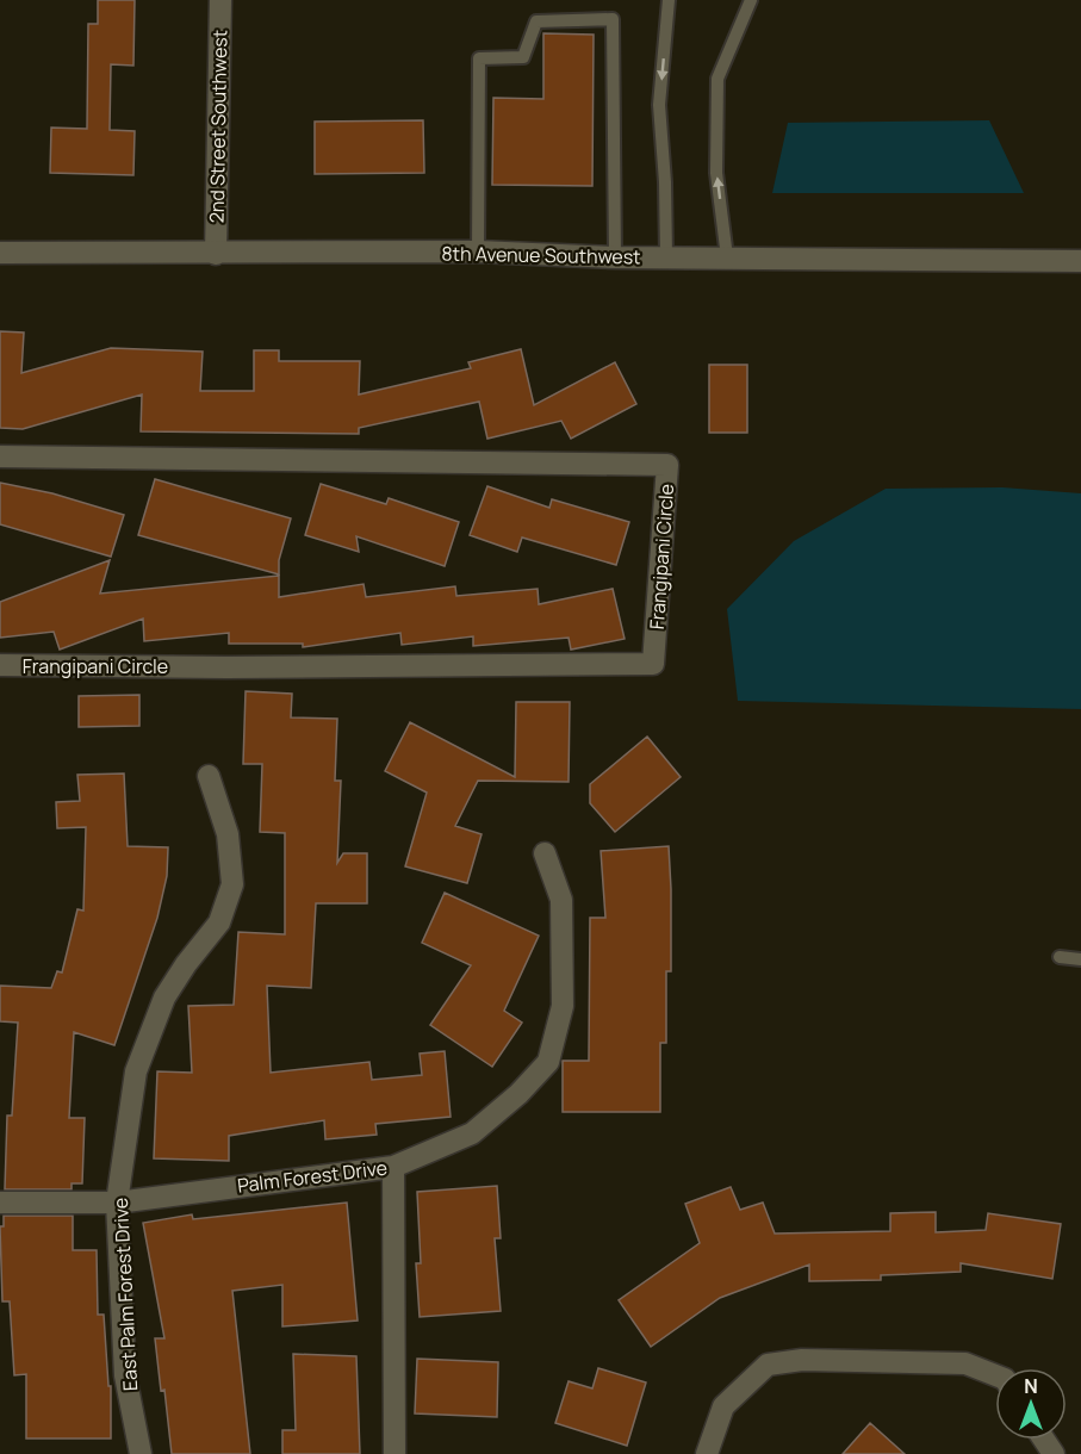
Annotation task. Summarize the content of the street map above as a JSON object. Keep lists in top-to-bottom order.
{
  "streets": {
    "street": [
      "2nd Street Southwest",
      "8th Avenue Southwest",
      "Frangipani Circle",
      "Palm Forest Drive",
      "East Palm Forest Drive"
    ]
  },
  "crossings": [
    ["2nd Street Southwest", "8th Avenue Southwest"],
    ["Palm Forest Drive", "East Palm Forest Drive"]
  ],
  "north": "top"
}
